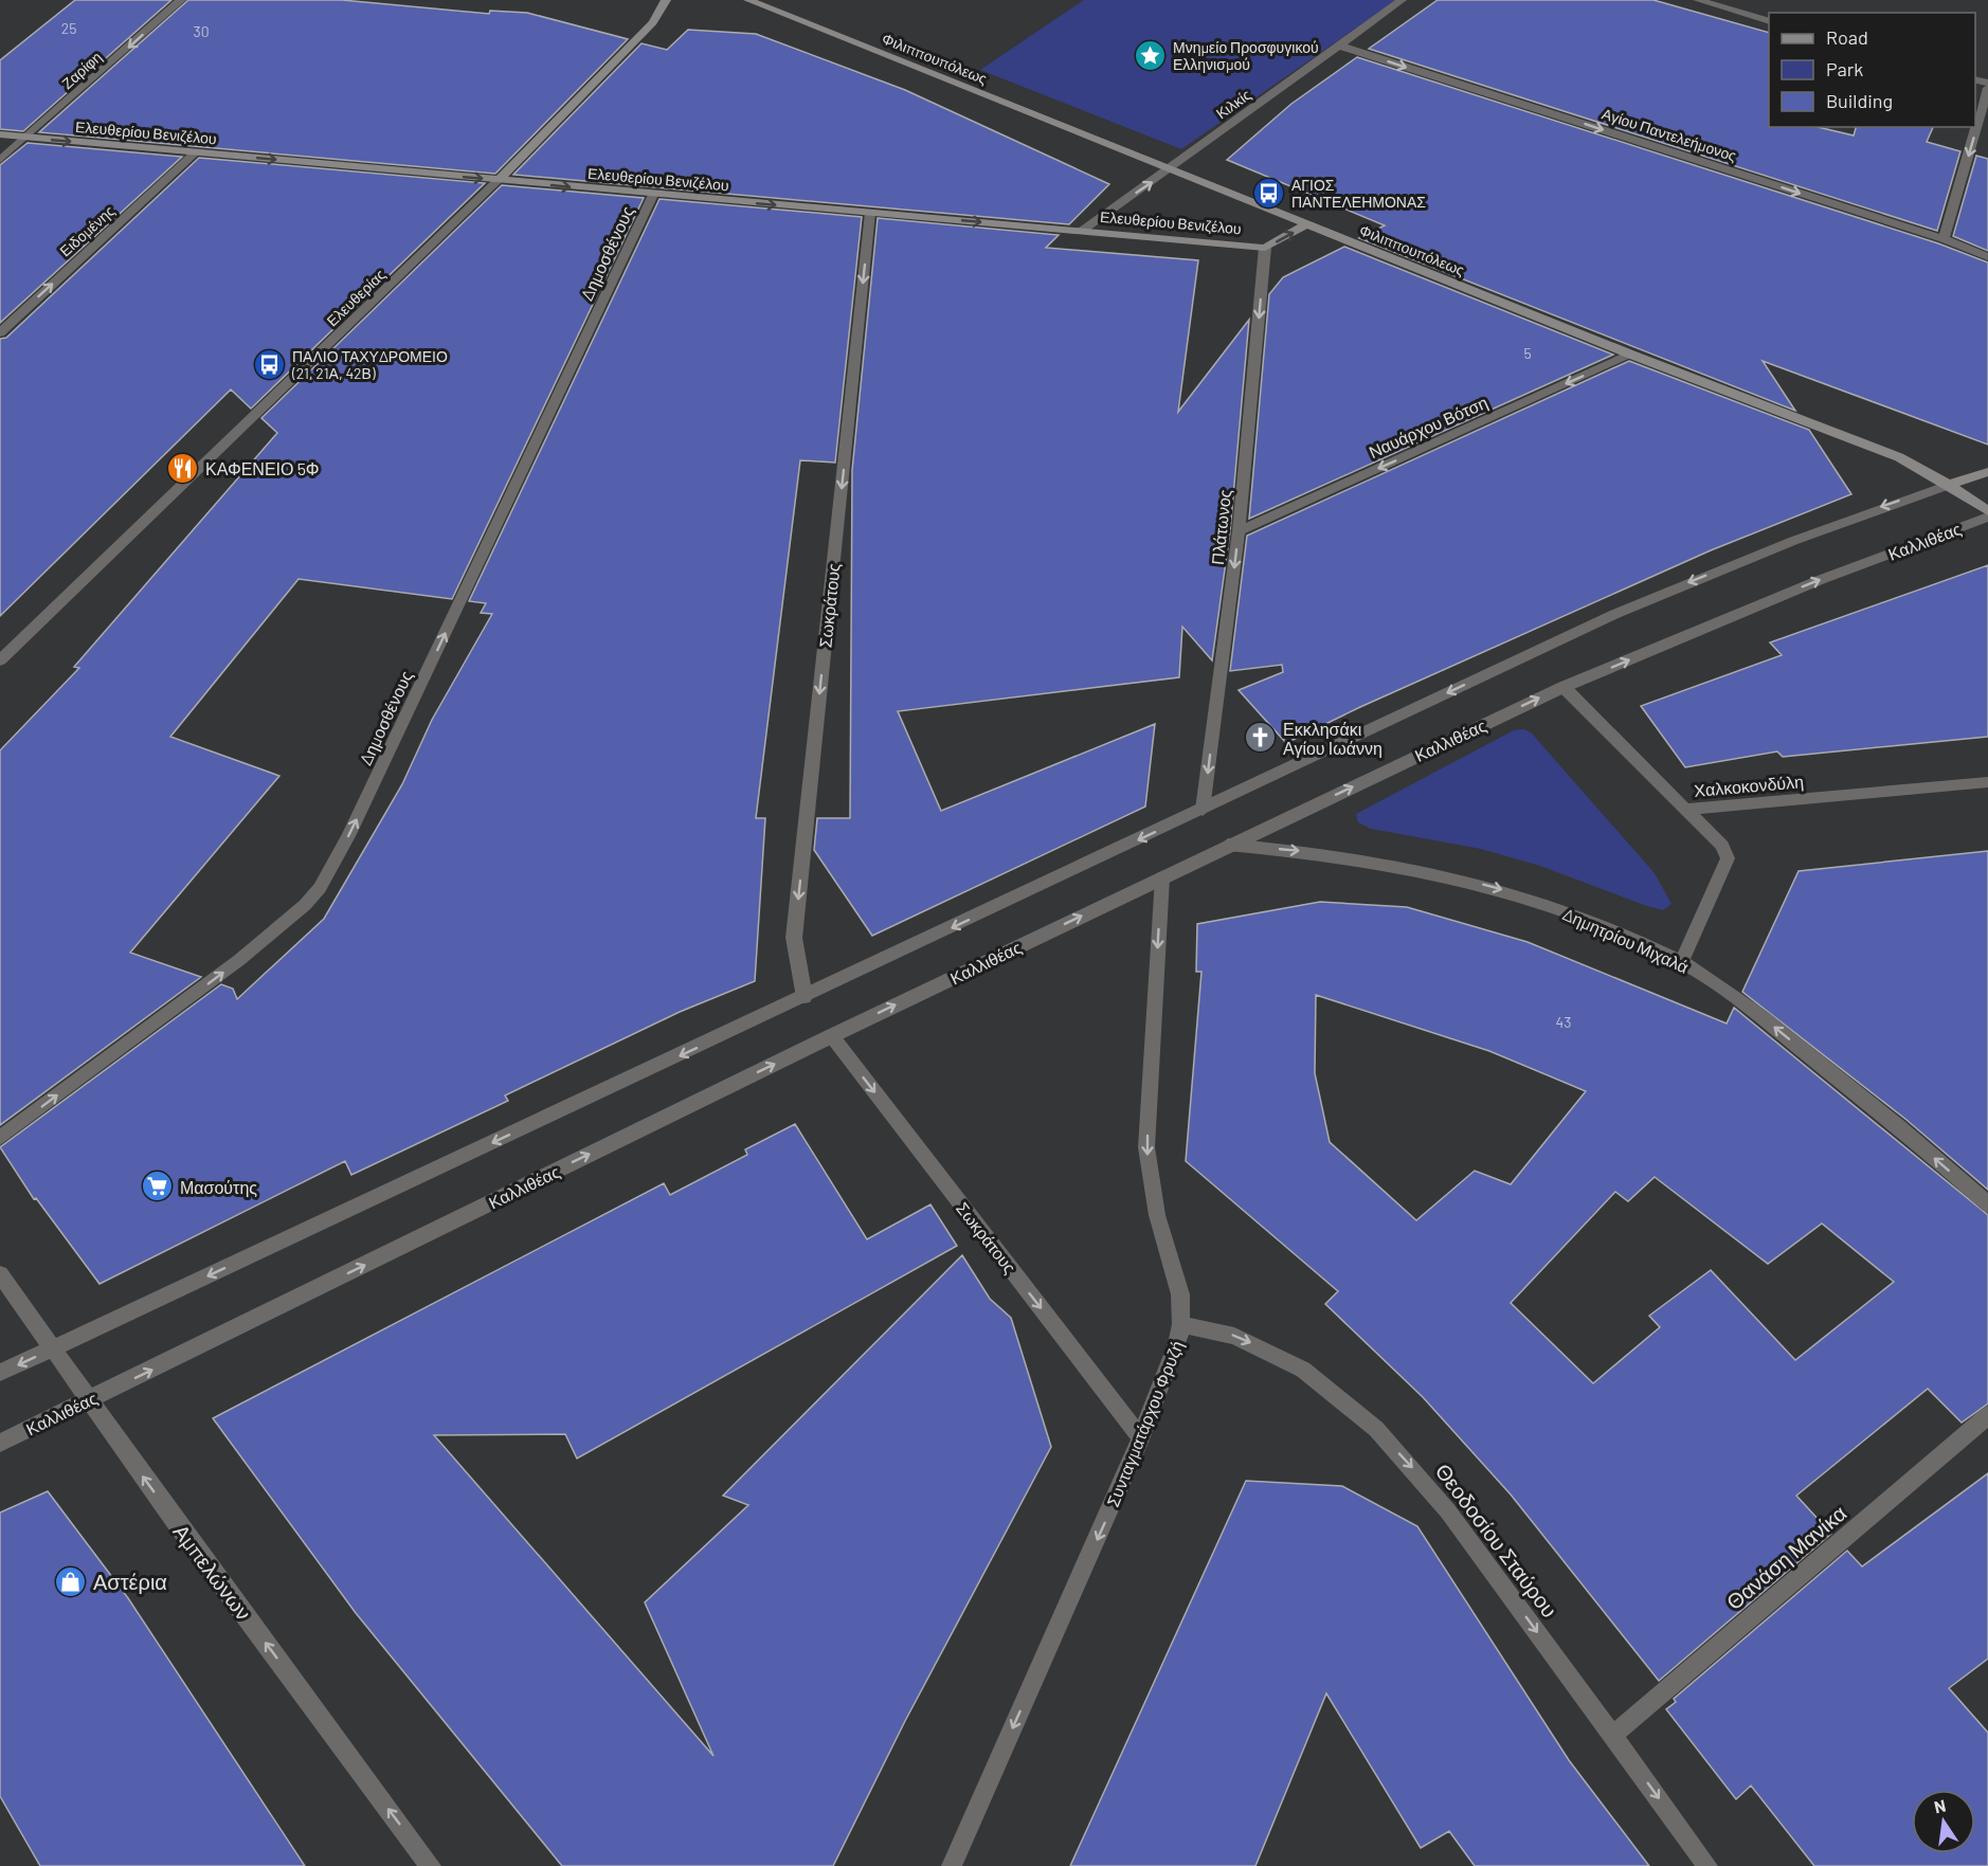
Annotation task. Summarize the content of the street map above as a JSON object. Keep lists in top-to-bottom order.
{
  "streets": {
    "main road": ["Φιλιππουπόλεως", "Ελευθερίου Βενιζέλου", "Ελευθερίας"],
    "street": [
      "Ζαρίφη",
      "Κιλκίς",
      "Αγίου Παντελεήμονος",
      "Ειδομένης",
      "Δημοσθένους",
      "Ναυάρχου Βότση",
      "Πλάτωνος",
      "Καλλιθέας",
      "Σωκράτους",
      "Χαλκοκονδύλη",
      "Δημητρίου Μιχαλά",
      "Συνταγματάρχου Φρυζή",
      "Θεοδοσίου Σταύρου",
      "Θανάση Μανίκα",
      "Αμπελώνων"
    ]
  },
  "crossings": [
    ["Φιλιππουπόλεως", "Κιλκίς"],
    ["Φιλιππουπόλεως", "Ναυάρχου Βότση"],
    ["Ζαρίφη", "Ελευθερίου Βενιζέλου"],
    ["Κιλκίς", "Ελευθερίου Βενιζέλου"],
    ["Κιλκίς", "Αγίου Παντελεήμονος"],
    ["Ελευθερίου Βενιζέλου", "Ειδομένης"],
    ["Ελευθερίου Βενιζέλου", "Δημοσθένους"],
    ["Ελευθερίου Βενιζέλου", "Ελευθερίας"],
    ["Ελευθερίου Βενιζέλου", "Πλάτωνος"],
    ["Ελευθερίου Βενιζέλου", "Σωκράτους"],
    ["Ναυάρχου Βότση", "Πλάτωνος"],
    ["Καλλιθέας", "Σωκράτους"],
    ["Καλλιθέας", "Χαλκοκονδύλη"],
    ["Καλλιθέας", "Δημητρίου Μιχαλά"],
    ["Καλλιθέας", "Συνταγματάρχου Φρυζή"],
    ["Καλλιθέας", "Αμπελώνων"],
    ["Σωκράτους", "Συνταγματάρχου Φρυζή"],
    ["Συνταγματάρχου Φρυζή", "Θεοδοσίου Σταύρου"],
    ["Θεοδοσίου Σταύρου", "Θανάση Μανίκα"]
  ],
  "one_way": [
    "Ζαρίφη",
    "Ελευθερίου Βενιζέλου",
    "Αγίου Παντελεήμονος",
    "Ειδομένης",
    "Δημοσθένους",
    "Ναυάρχου Βότση",
    "Πλάτωνος",
    "Σωκράτους",
    "Συνταγματάρχου Φρυζή",
    "Θεοδοσίου Σταύρου",
    "Αμπελώνων"
  ],
  "places": {
    "place": ["Μνημείο Προσφυγικού Ελληνισμού"],
    "bus stop": ["ΑΓΙΟΣ ΠΑΝΤΕΛΕΗΜΟΝΑΣ", "ΠΑΛΙΟ ΤΑΧΥΔΡΟΜΕΙΟ (21, 21Α, 42Β)"],
    "restaurant": ["ΚΑΦΕΝΕΙΟ 5Φ"],
    "church": ["Εκκλησάκι Αγίου Ιωάννη"],
    "supermarket": ["Μασούτης"],
    "shop": ["Αστέρια"]
  },
  "house_numbers": [
    "25",
    "30",
    "5",
    "43"
  ],
  "legend": ["Road", "Park", "Building"],
  "north": "top"
}
